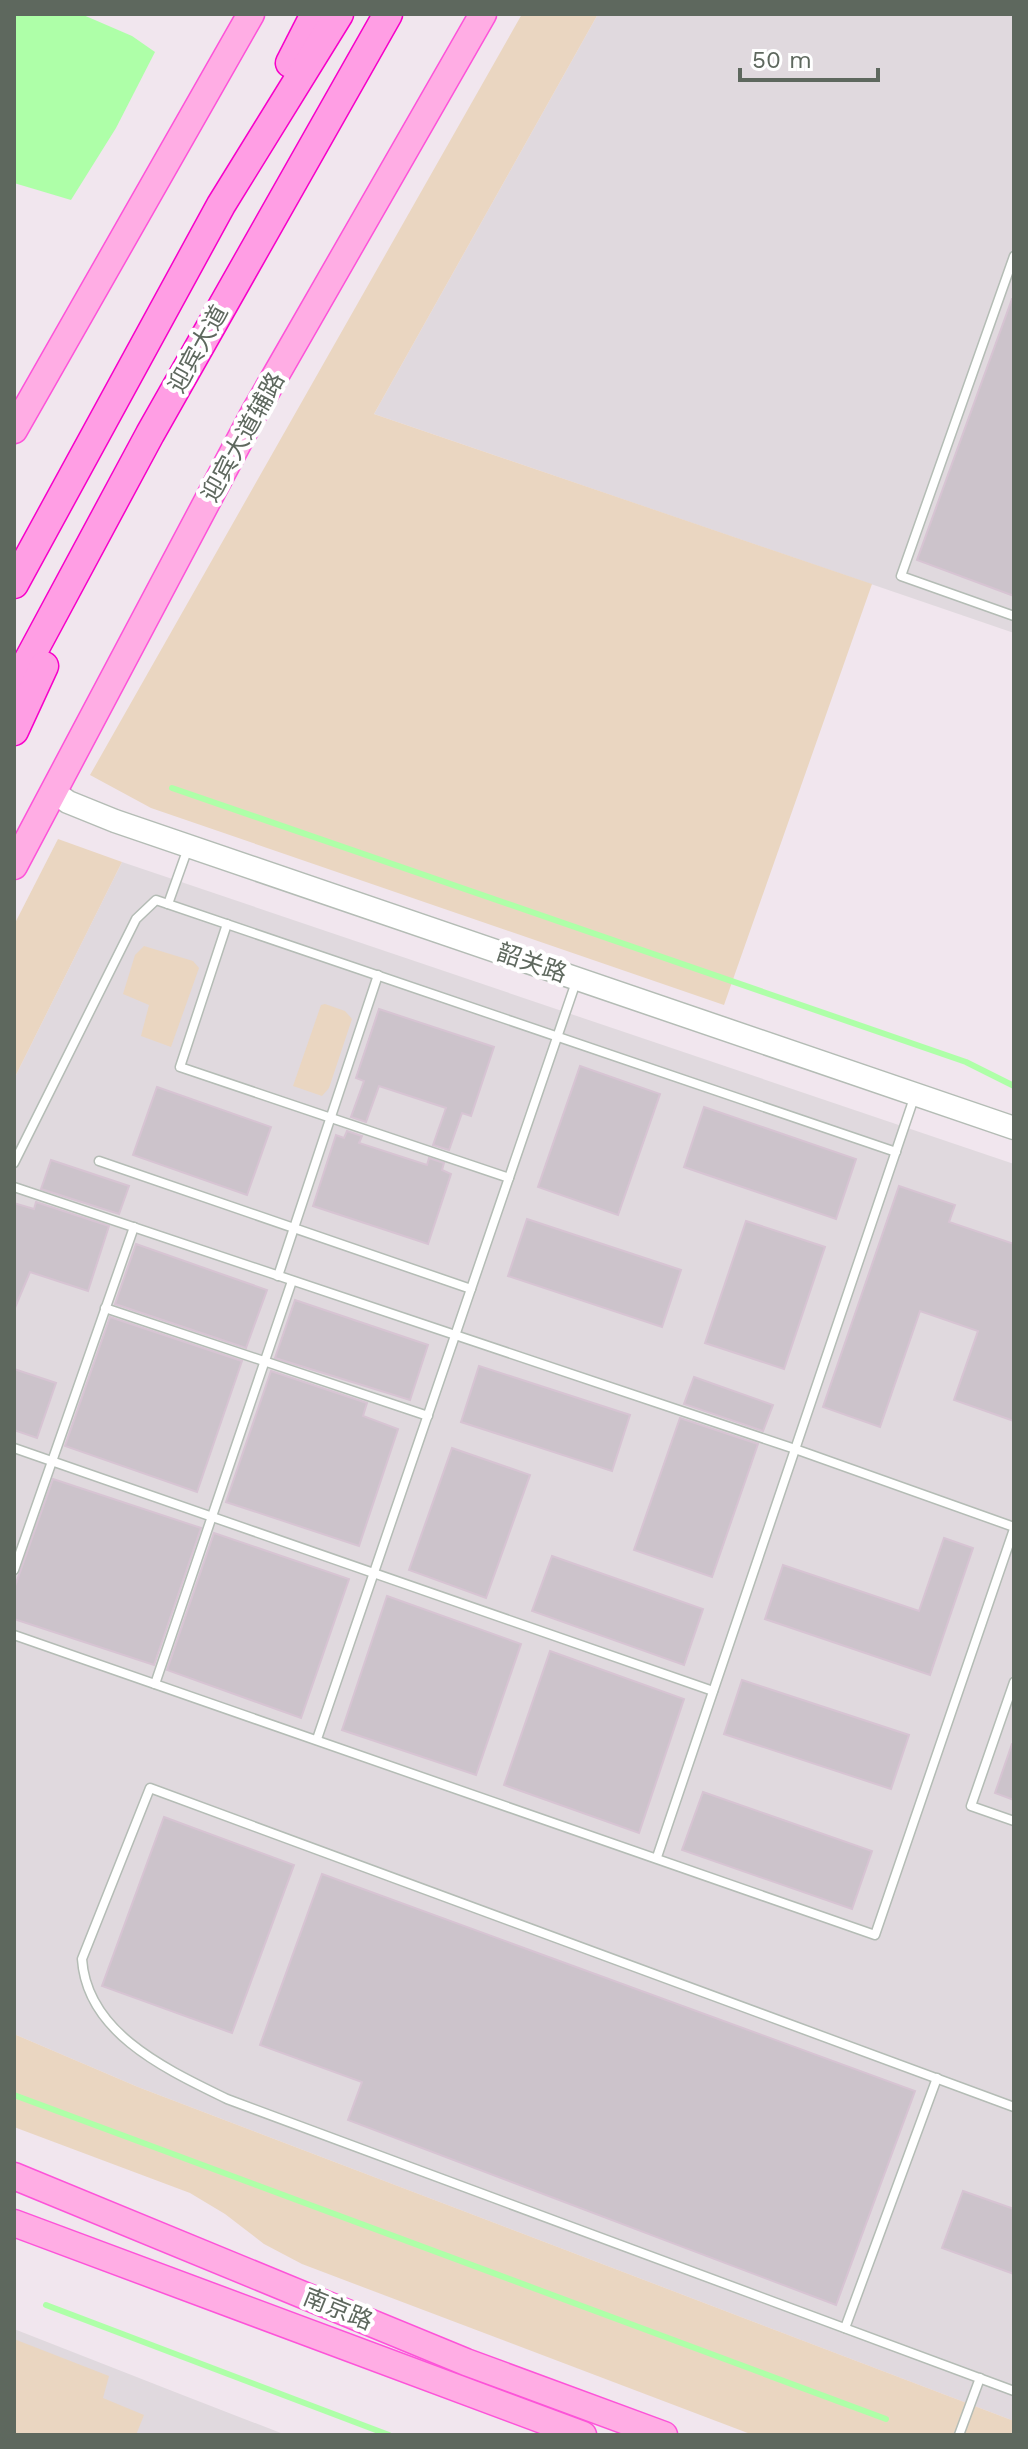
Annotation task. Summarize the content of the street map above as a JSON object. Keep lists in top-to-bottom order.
{
  "streets": {
    "highway": ["迎宾大道"],
    "main road": ["迎宾大道辅路", "南京路"],
    "street": ["韶关路"]
  },
  "crossings": [
    ["迎宾大道辅路", "韶关路"]
  ],
  "scale_bar": "50 m"
}
